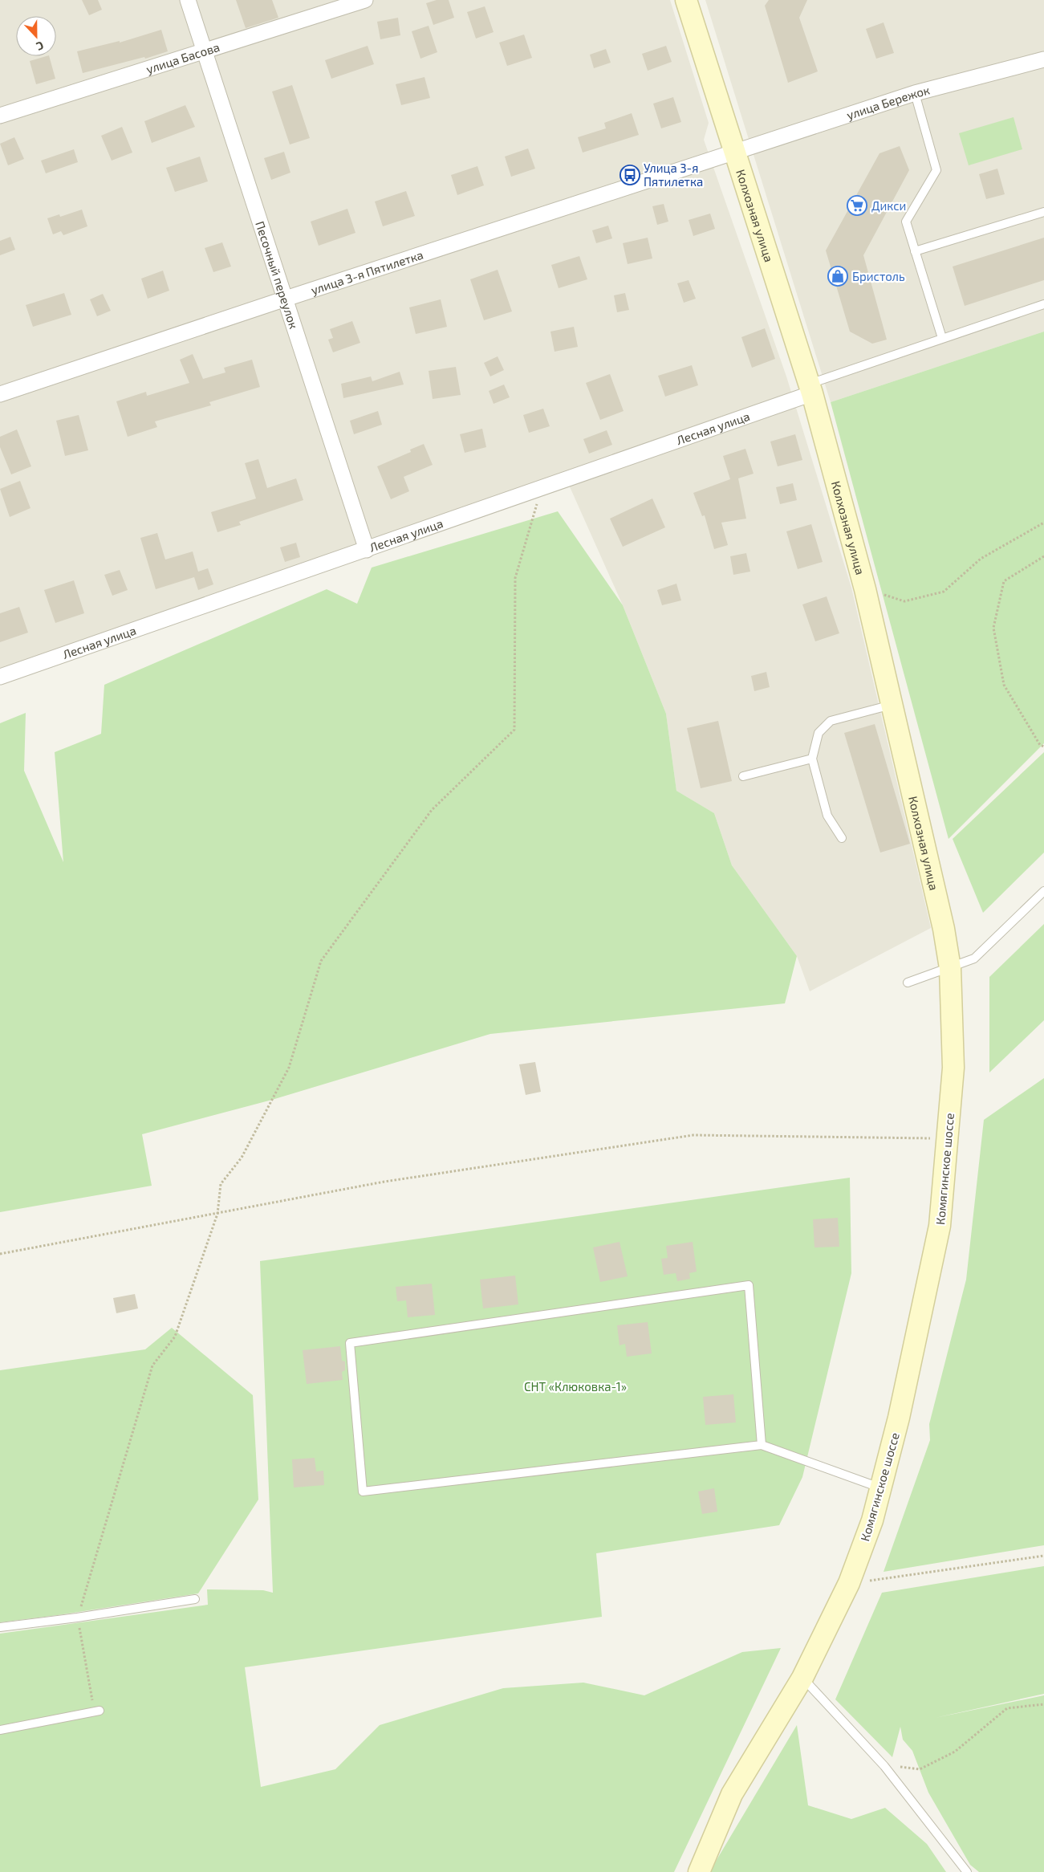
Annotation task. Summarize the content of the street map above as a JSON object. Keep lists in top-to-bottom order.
{
  "streets": {
    "street": [
      "улица Басова",
      "улица Бережок",
      "Колхозная улица",
      "улица 3-я Пятилетка",
      "Песочный переулок",
      "Лесная улица",
      "Комягинское шоссе"
    ]
  },
  "crossings": [
    ["улица Басова", "Песочный переулок"],
    ["улица Бережок", "Колхозная улица"],
    ["улица Бережок", "улица 3-я Пятилетка"],
    ["Колхозная улица", "улица 3-я Пятилетка"],
    ["Колхозная улица", "Лесная улица"],
    ["Колхозная улица", "Комягинское шоссе"],
    ["улица 3-я Пятилетка", "Песочный переулок"],
    ["Песочный переулок", "Лесная улица"]
  ],
  "parks": ["СНТ «Клюковка-1»"],
  "places": {
    "bus stop": ["Улица 3-я Пятилетка"],
    "supermarket": ["Дикси"],
    "shop": ["Бристоль"]
  },
  "north": "bottom"
}
